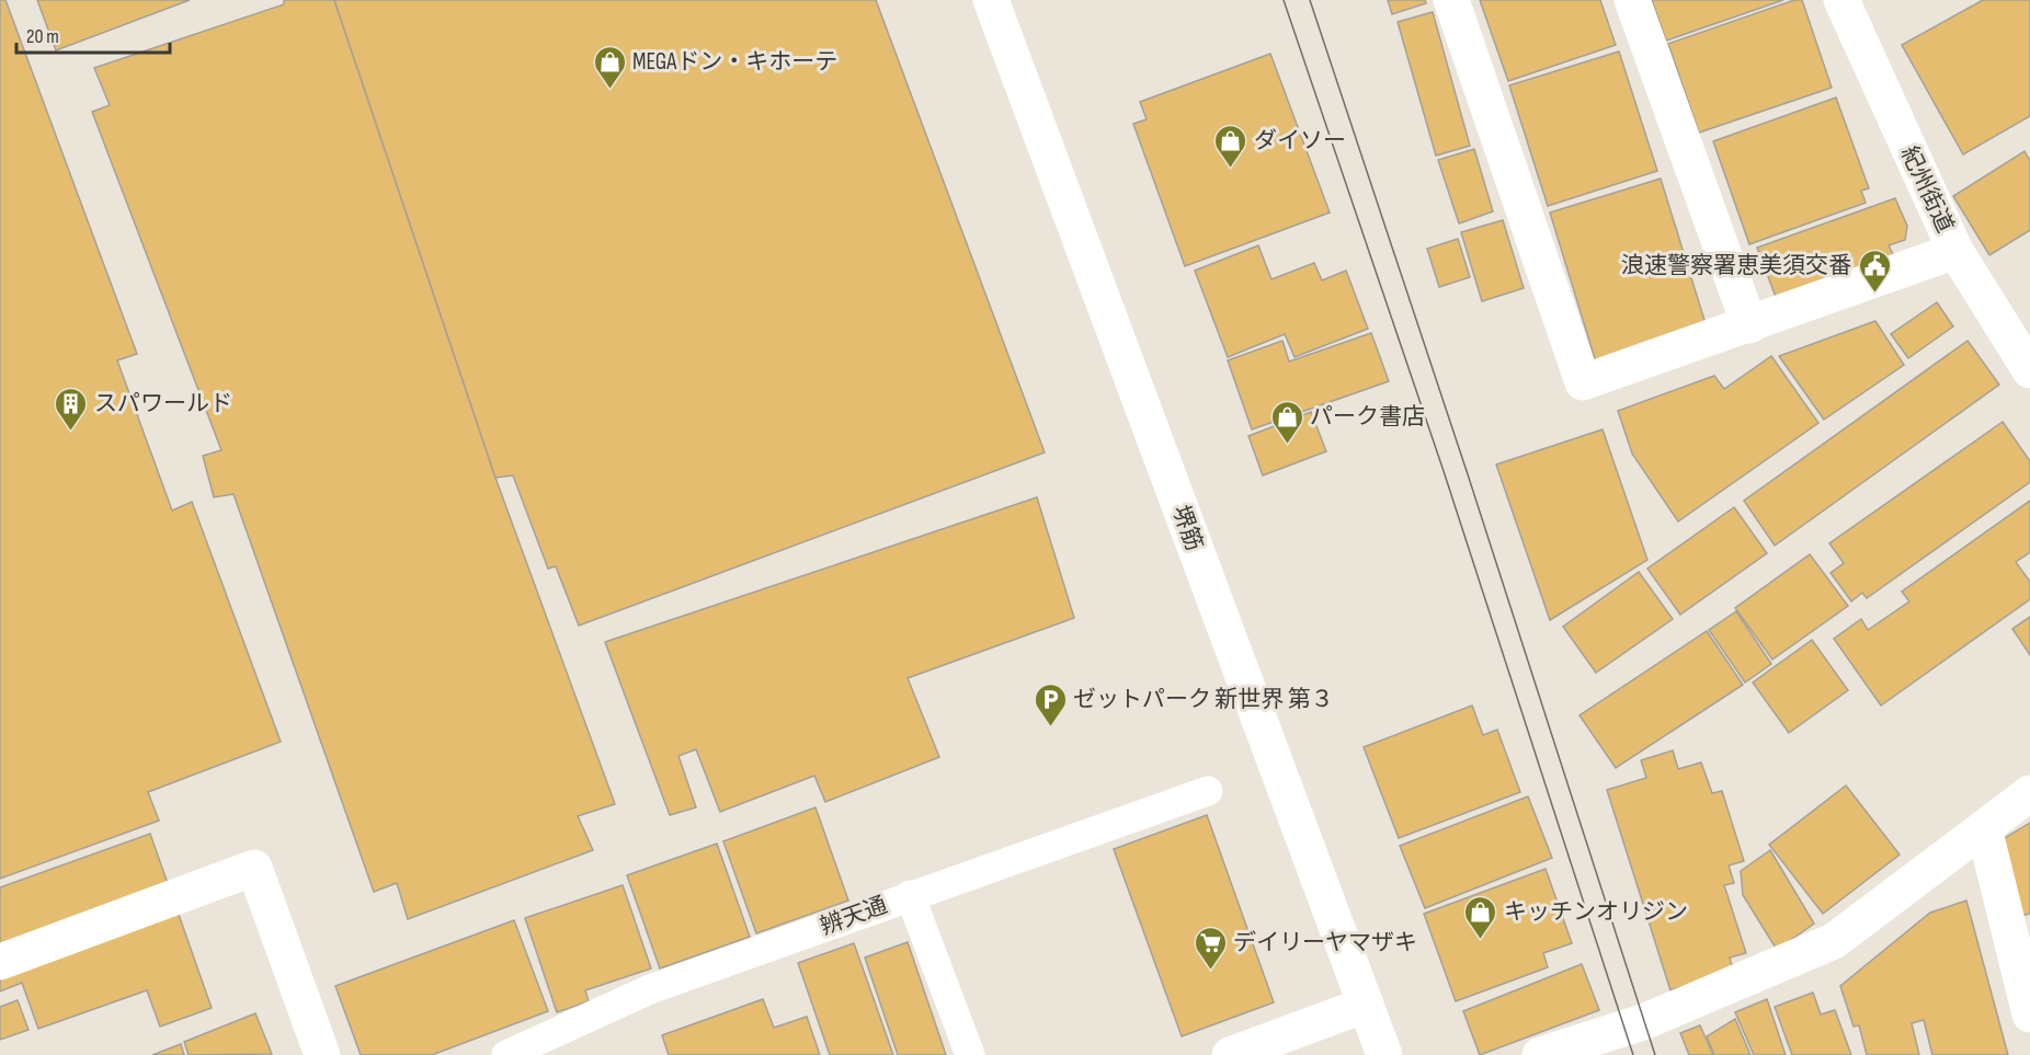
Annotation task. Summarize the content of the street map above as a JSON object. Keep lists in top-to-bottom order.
{
  "streets": {
    "street": ["紀州街道", "堺筋"],
    "lane": ["辨天通"]
  },
  "places": {
    "shop": [
      "MEGAドン・キホーテ",
      "ダイソー",
      "パーク書店",
      "キッチンオリジン"
    ],
    "public building": ["浪速警察署恵美須交番"],
    "building": ["スパワールド"],
    "parking": ["ゼットパーク 新世界 第３"],
    "supermarket": ["デイリーヤマザキ"]
  },
  "scale_bar": "20 m"
}
